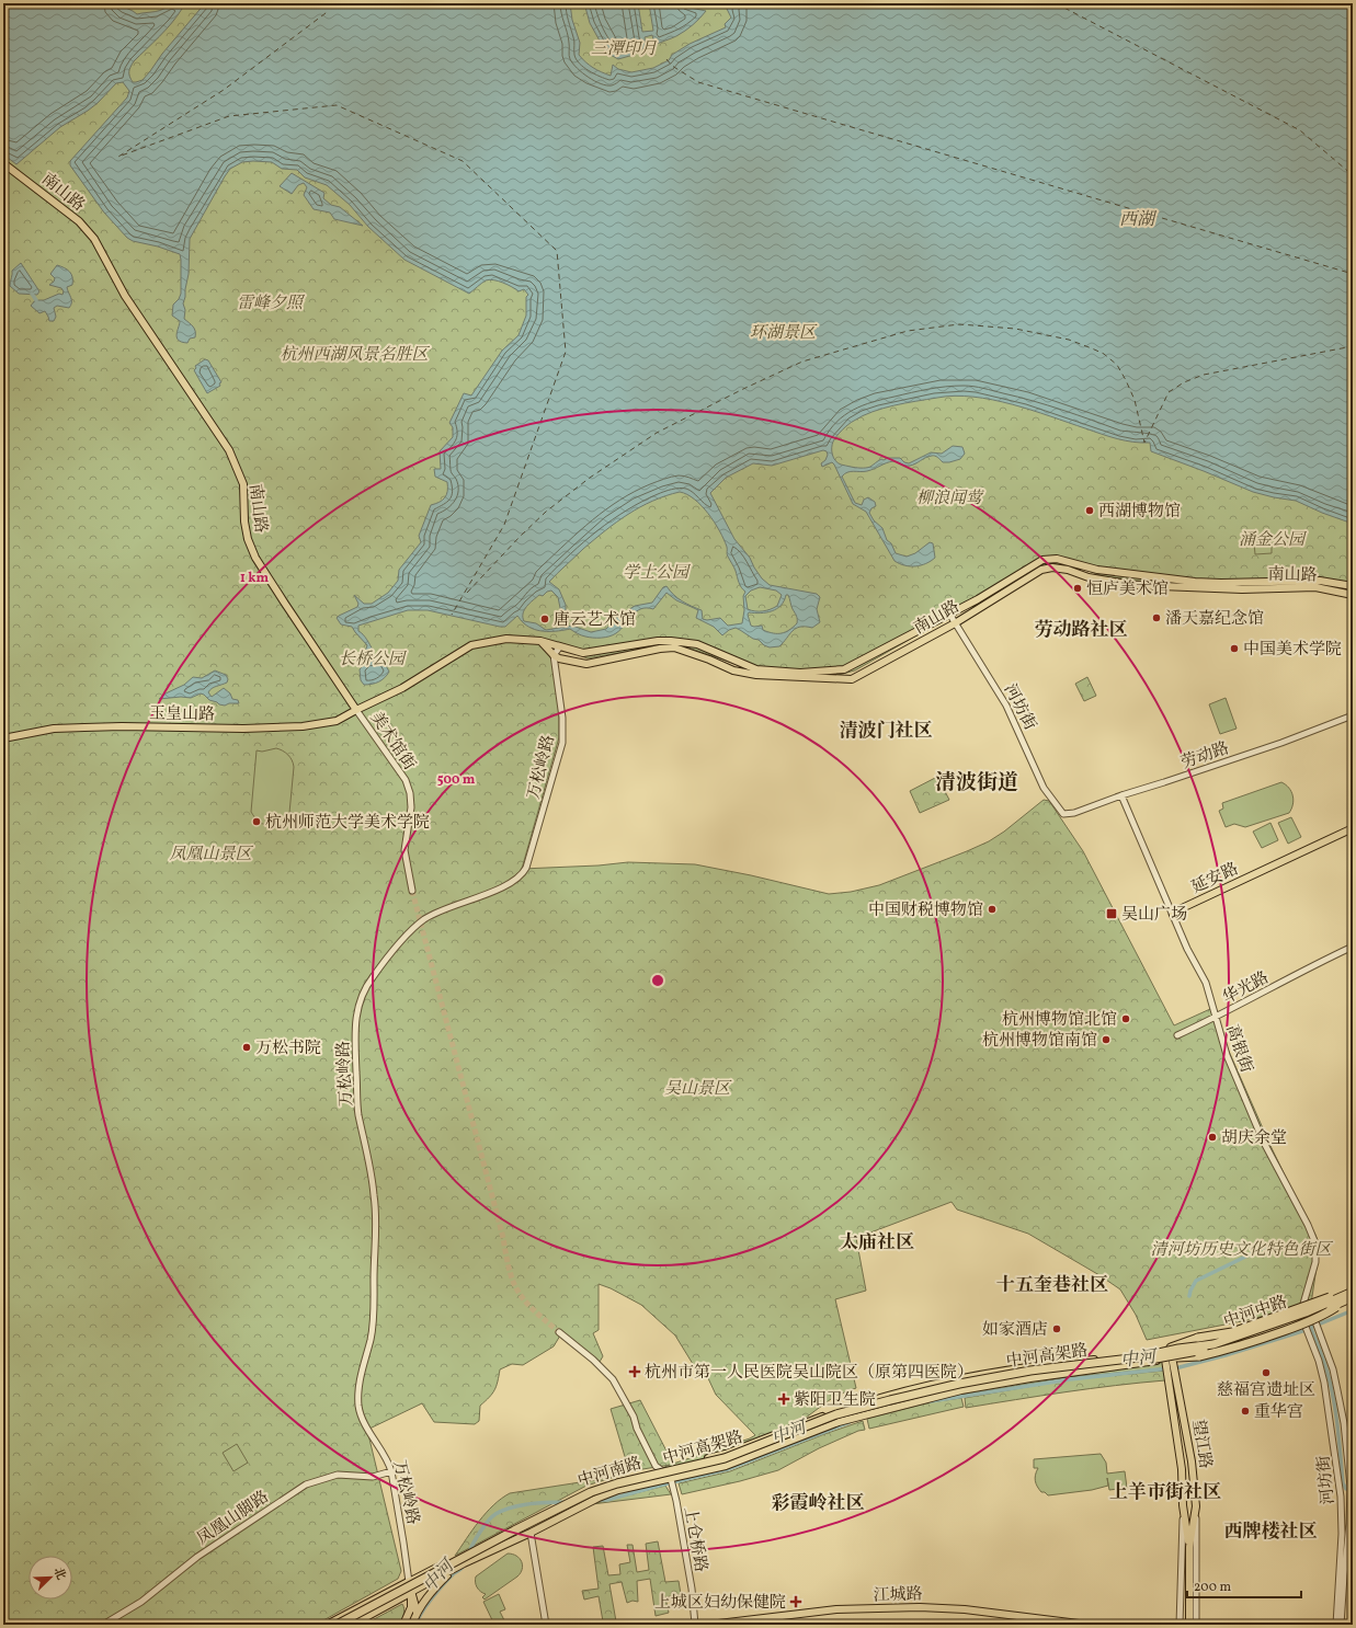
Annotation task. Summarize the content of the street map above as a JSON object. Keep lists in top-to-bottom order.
{
  "streets": {
    "highway": ["中河高架路"],
    "main road": [
      "南山路",
      "玉皇山路",
      "延安路",
      "中河中路",
      "望江路",
      "中河南路",
      "江城路"
    ],
    "street": [
      "河坊街",
      "美术馆街",
      "劳动路",
      "万松岭路",
      "华光路",
      "高银街",
      "凤凰山脚路",
      "上仓桥路"
    ]
  },
  "crossings": [
    ["南山路", "河坊街"],
    ["南山路", "玉皇山路"],
    ["南山路", "美术馆街"],
    ["南山路", "万松岭路"],
    ["河坊街", "劳动路"],
    ["河坊街", "高银街"],
    ["河坊街", "中河中路"],
    ["玉皇山路", "美术馆街"],
    ["劳动路", "高银街"],
    ["万松岭路", "中河南路"],
    ["万松岭路", "凤凰山脚路"],
    ["延安路", "高银街"],
    ["华光路", "高银街"],
    ["高银街", "中河中路"],
    ["中河中路", "中河高架路"],
    ["中河中路", "望江路"],
    ["中河中路", "中河南路"],
    ["望江路", "中河南路"],
    ["中河南路", "上仓桥路"]
  ],
  "districts": [
    "劳动路社区",
    "清波门社区",
    "清波街道",
    "太庙社区",
    "十五奎巷社区",
    "上羊市街社区",
    "彩霞岭社区",
    "西牌楼社区"
  ],
  "water": ["西湖", "中河"],
  "parks": [
    "三潭印月",
    "雷峰夕照",
    "环湖景区",
    "杭州西湖风景名胜区",
    "柳浪闻莺",
    "涌金公园",
    "学士公园",
    "长桥公园",
    "凤凰山景区",
    "吴山景区",
    "清河坊历史文化特色街区"
  ],
  "places": {
    "other": [
      "西湖博物馆",
      "恒庐美术馆",
      "潘天嘉纪念馆",
      "唐云艺术馆",
      "中国美术学院",
      "杭州师范大学美术学院",
      "中国财税博物馆",
      "杭州博物馆北馆",
      "杭州博物馆南馆",
      "万松书院",
      "胡庆余堂",
      "如家酒店",
      "慈福宫遗址区",
      "重华宫"
    ],
    "transit": ["吴山广场"],
    "health": ["杭州市第一人民医院吴山院区（原第四医院）", "紫阳卫生院", "上城区妇幼保健院"]
  },
  "scale_bar": "200 m",
  "north": "top right",
  "rings": ["1 km", "500 m"]
}
